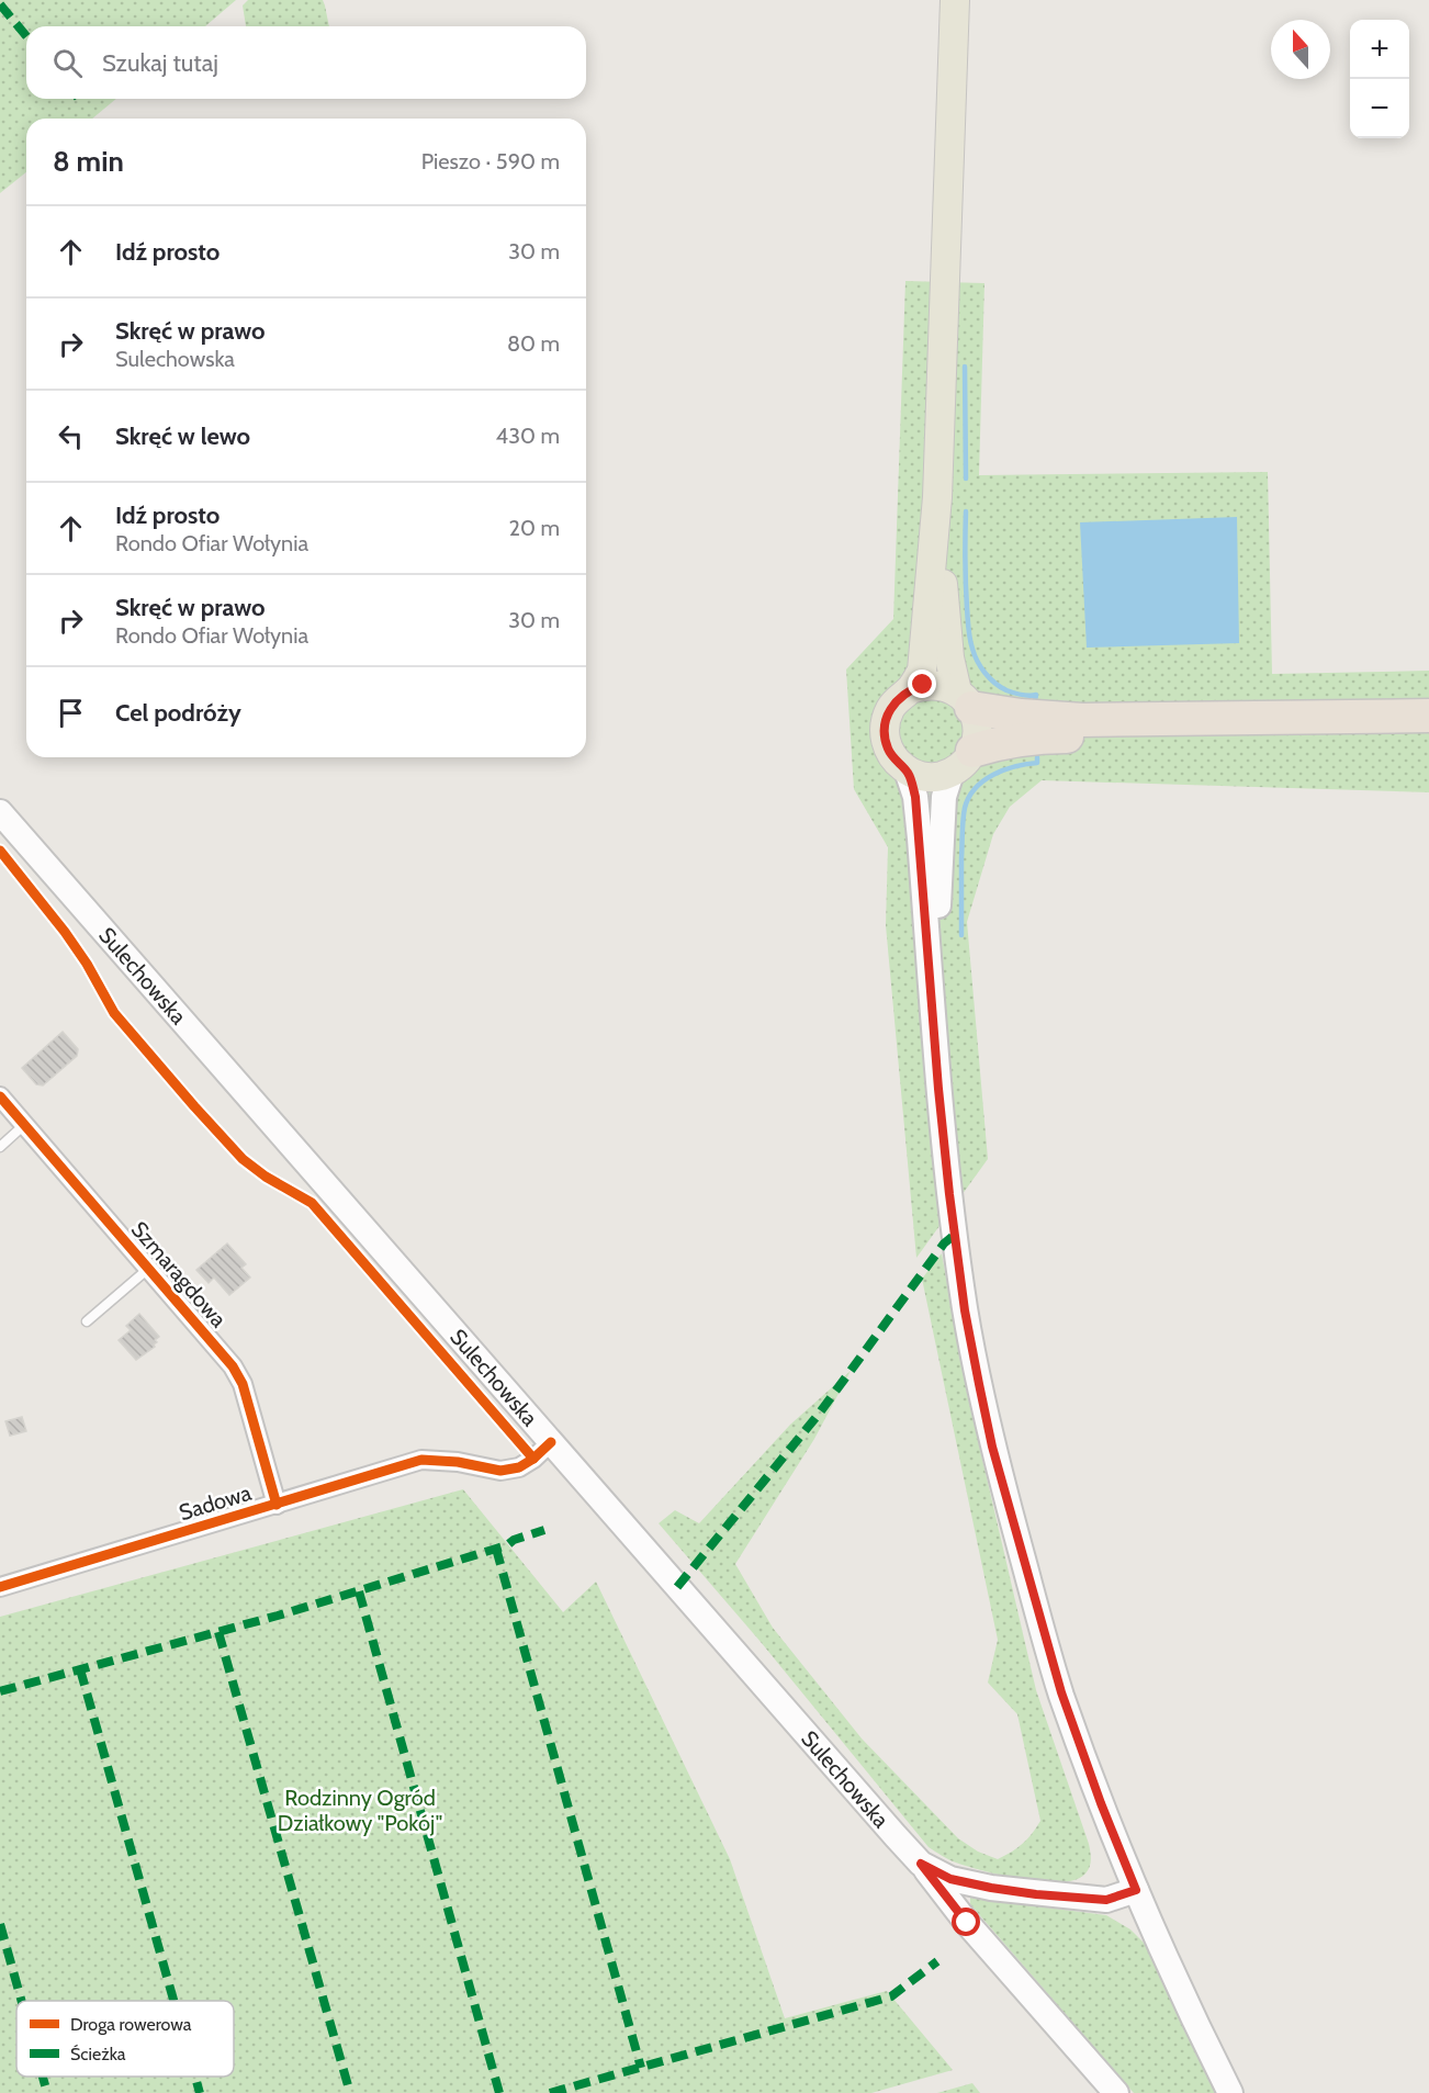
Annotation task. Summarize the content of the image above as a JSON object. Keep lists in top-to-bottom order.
{
  "streets": {
    "main road": ["Sulechowska"],
    "street": ["Szmaragdowa", "Sadowa"]
  },
  "crossings": [
    ["Sulechowska", "Sadowa"],
    ["Szmaragdowa", "Sadowa"]
  ],
  "parks": ["Rodzinny Ogród Działkowy \"Pokój\""],
  "legend": ["Droga rowerowa", "Ścieżka"],
  "north": "top",
  "page": {
    "map_buttons": ["+", "−"],
    "search": "Szukaj tutaj",
    "heading": ["8 min", "Pieszo · 590 m"],
    "list": [
      ["Idź prosto", "30 m"],
      ["Skręć w prawo", "Sulechowska", "80 m"],
      ["Skręć w lewo", "430 m"],
      ["Idź prosto", "Rondo Ofiar Wołynia", "20 m"],
      ["Skręć w prawo", "Rondo Ofiar Wołynia", "30 m"],
      "Cel podróży"
    ]
  }
}
